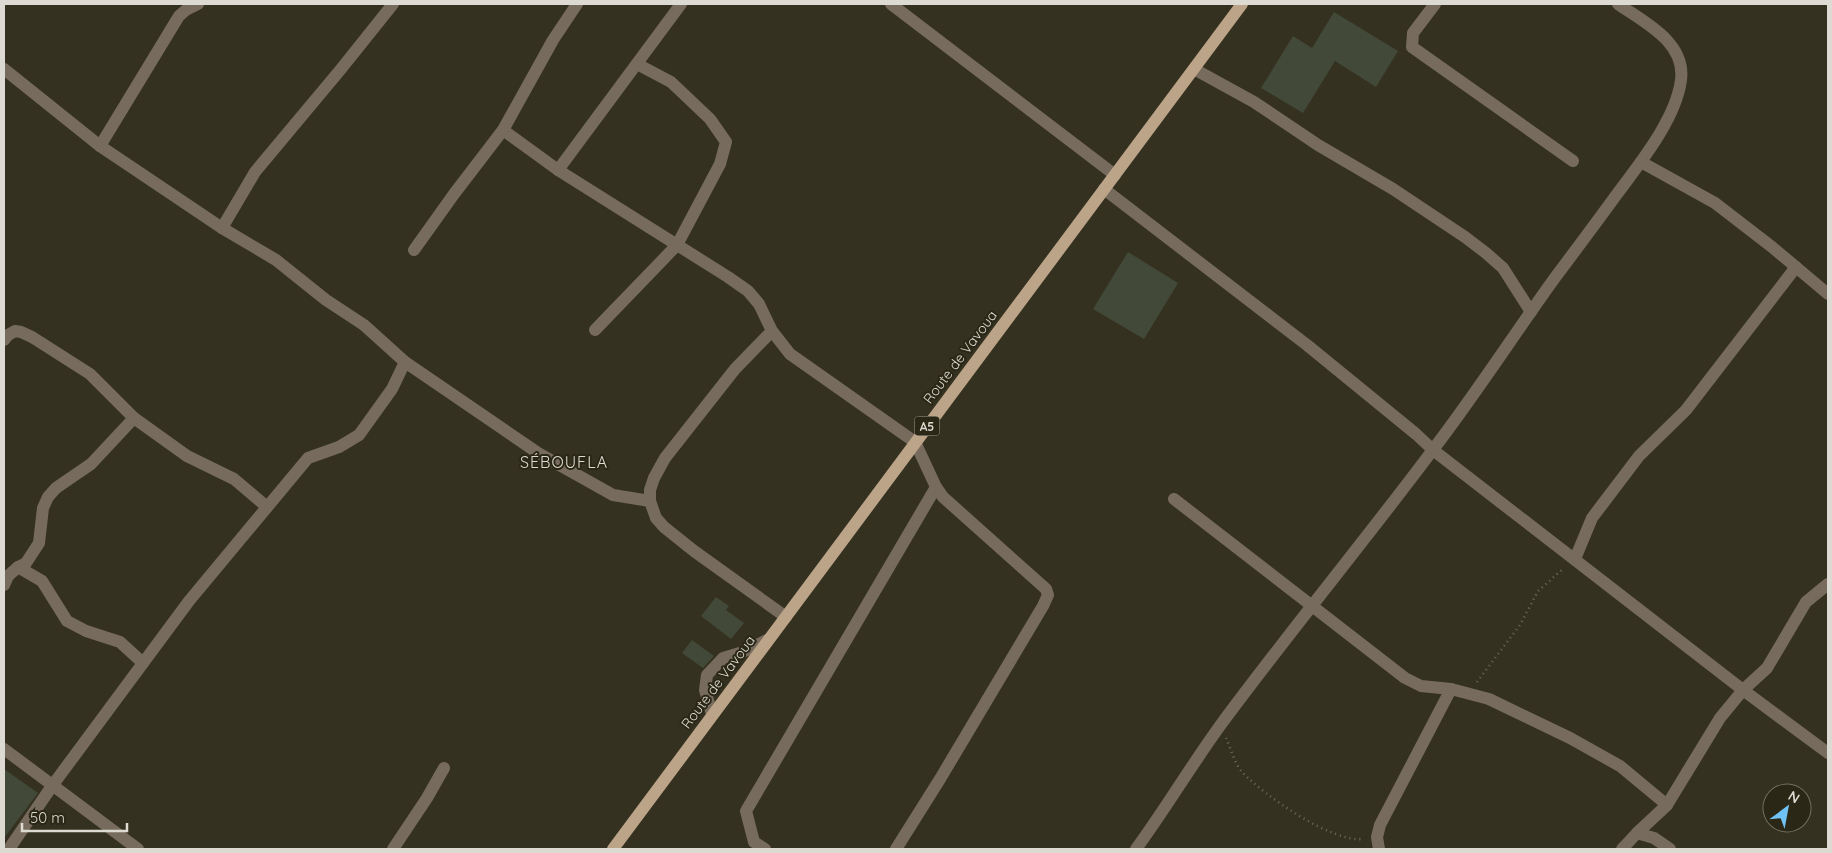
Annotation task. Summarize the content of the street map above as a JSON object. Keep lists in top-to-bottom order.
{
  "streets": {
    "main road": ["Route de Vavoua", "A5"]
  },
  "districts": ["SÉBOUFLA"],
  "scale_bar": "50 m",
  "north": "top right"
}
